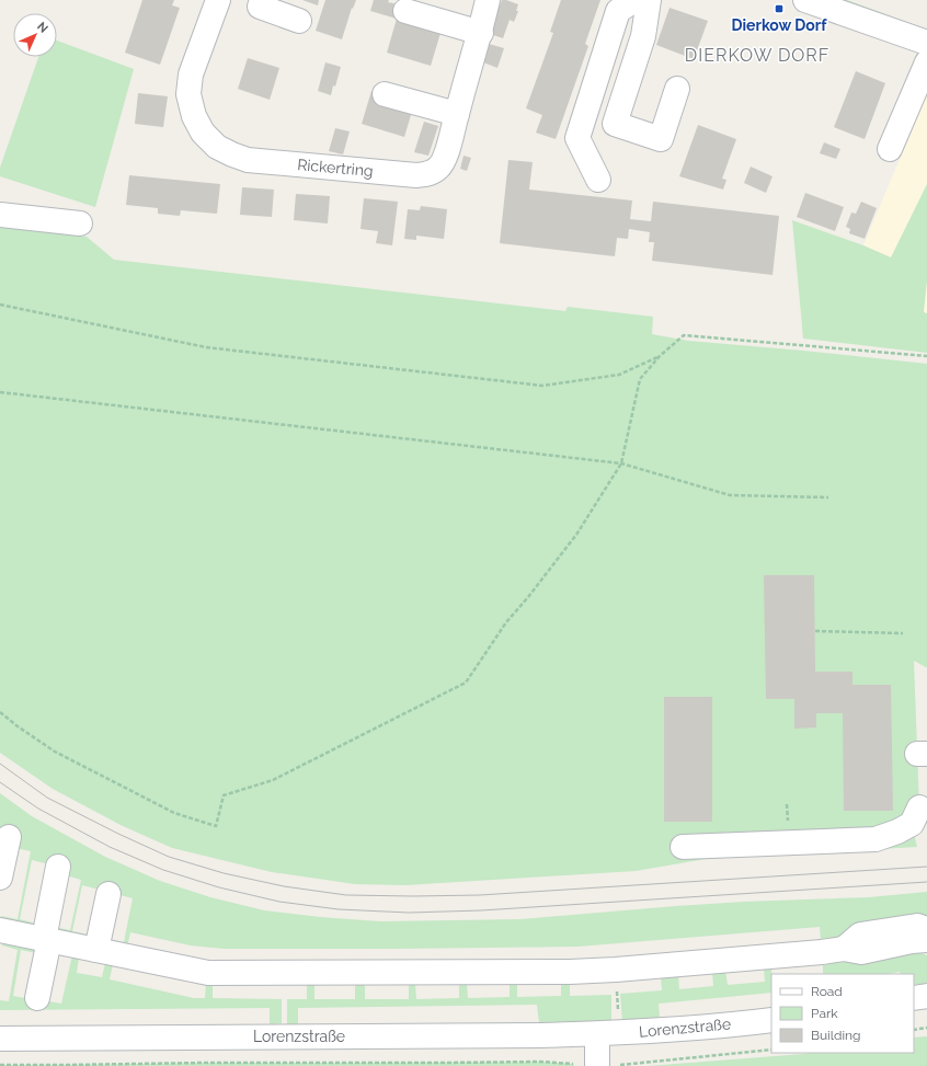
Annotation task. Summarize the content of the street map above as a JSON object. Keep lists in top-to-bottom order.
{
  "streets": {
    "street": ["Rickertring", "Lorenzstraße"]
  },
  "districts": ["DIERKOW DORF"],
  "places": {
    "transit": ["Dierkow Dorf"]
  },
  "legend": ["Road", "Park", "Building"],
  "north": "top right"
}
